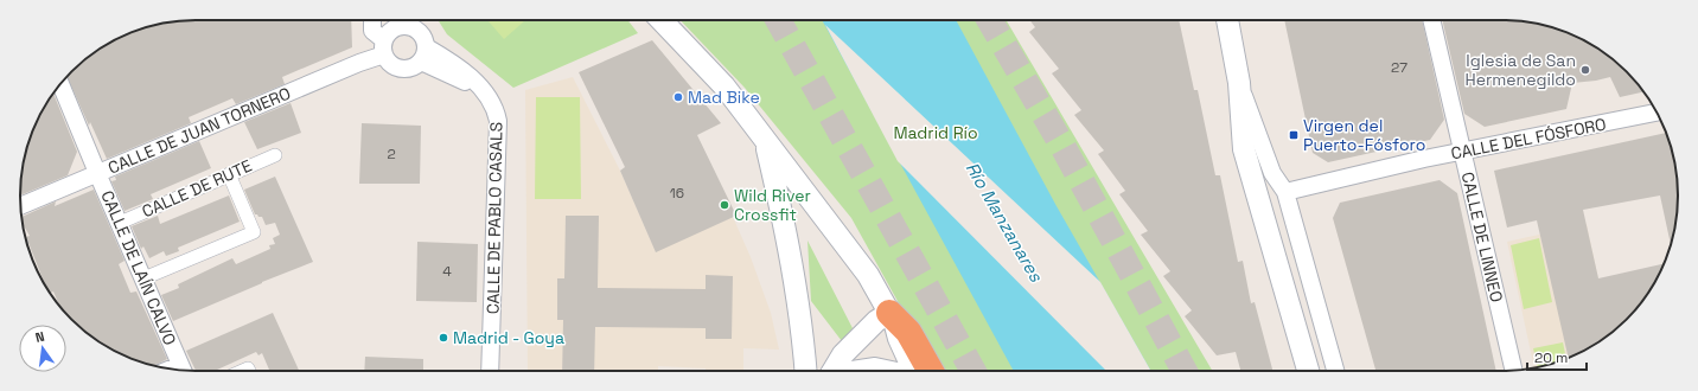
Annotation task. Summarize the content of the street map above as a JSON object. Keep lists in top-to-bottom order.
{
  "streets": {
    "street": [
      "CALLE DE JUAN TORNERO",
      "CALLE DEL FÓSFORO",
      "CALLE DE RUTE",
      "CALLE DE PABLO CASALS",
      "CALLE DE LINNEO",
      "CALLE DE LAÍN CALVO"
    ]
  },
  "crossings": [
    ["CALLE DE JUAN TORNERO", "CALLE DE PABLO CASALS"],
    ["CALLE DE JUAN TORNERO", "CALLE DE LAÍN CALVO"],
    ["CALLE DEL FÓSFORO", "CALLE DE LINNEO"],
    ["CALLE DE RUTE", "CALLE DE LAÍN CALVO"]
  ],
  "water": ["Río Manzanares"],
  "parks": ["Madrid Río"],
  "places": {
    "other": [
      "Iglesia de San Hermenegildo",
      "Mad Bike",
      "Wild River Crossfit",
      "Madrid - Goya"
    ],
    "transit": ["Virgen del Puerto-Fósforo"]
  },
  "house_numbers": [
    "27",
    "2",
    "16",
    "4"
  ],
  "scale_bar": "20 m",
  "north": "top"
}
